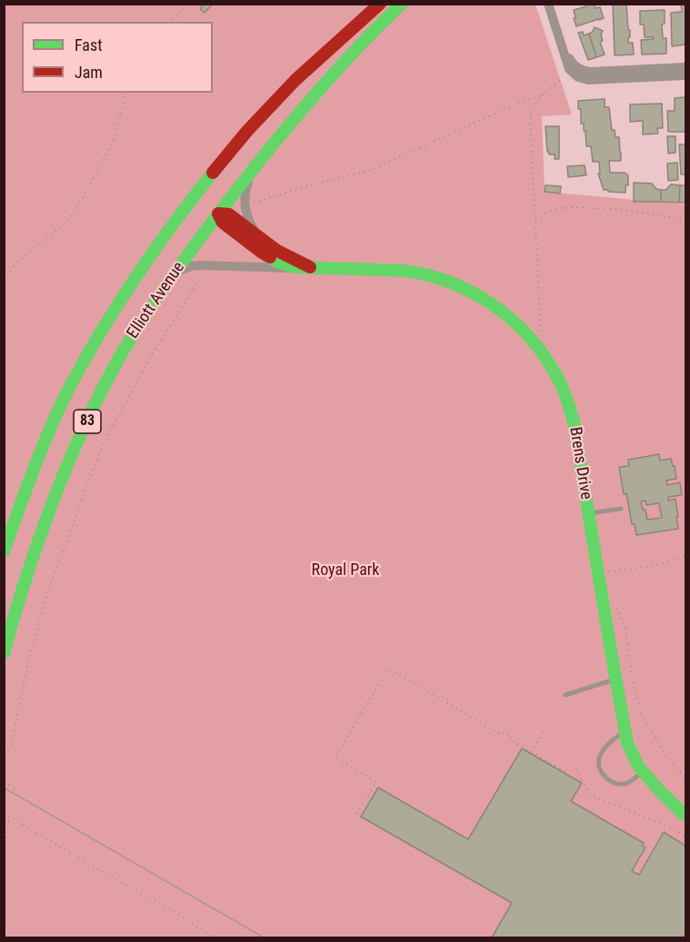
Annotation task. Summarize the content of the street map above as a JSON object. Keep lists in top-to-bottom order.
{
  "streets": {
    "main road": ["Elliott Avenue", "83", "Brens Drive"]
  },
  "crossings": [
    ["Elliott Avenue", "Brens Drive"]
  ],
  "parks": ["Royal Park"],
  "legend": ["Fast", "Jam"]
}
